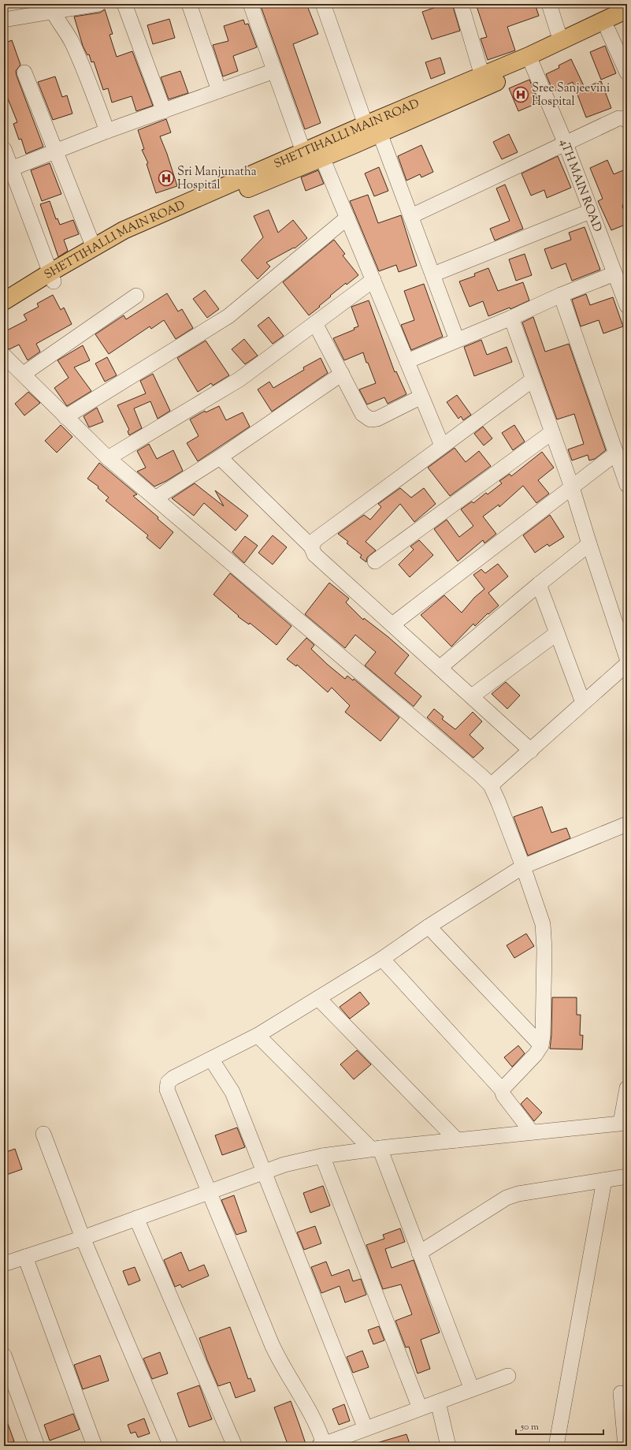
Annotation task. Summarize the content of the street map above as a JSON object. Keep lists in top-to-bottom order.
{
  "streets": {
    "main road": ["SHETTIHALLI MAIN ROAD"],
    "street": ["4TH MAIN ROAD"]
  },
  "crossings": [
    ["SHETTIHALLI MAIN ROAD", "4TH MAIN ROAD"]
  ],
  "places": {
    "hospital": ["Sree Sanjeevini Hospital", "Sri Manjunatha Hospital"]
  },
  "scale_bar": "50 m"
}
